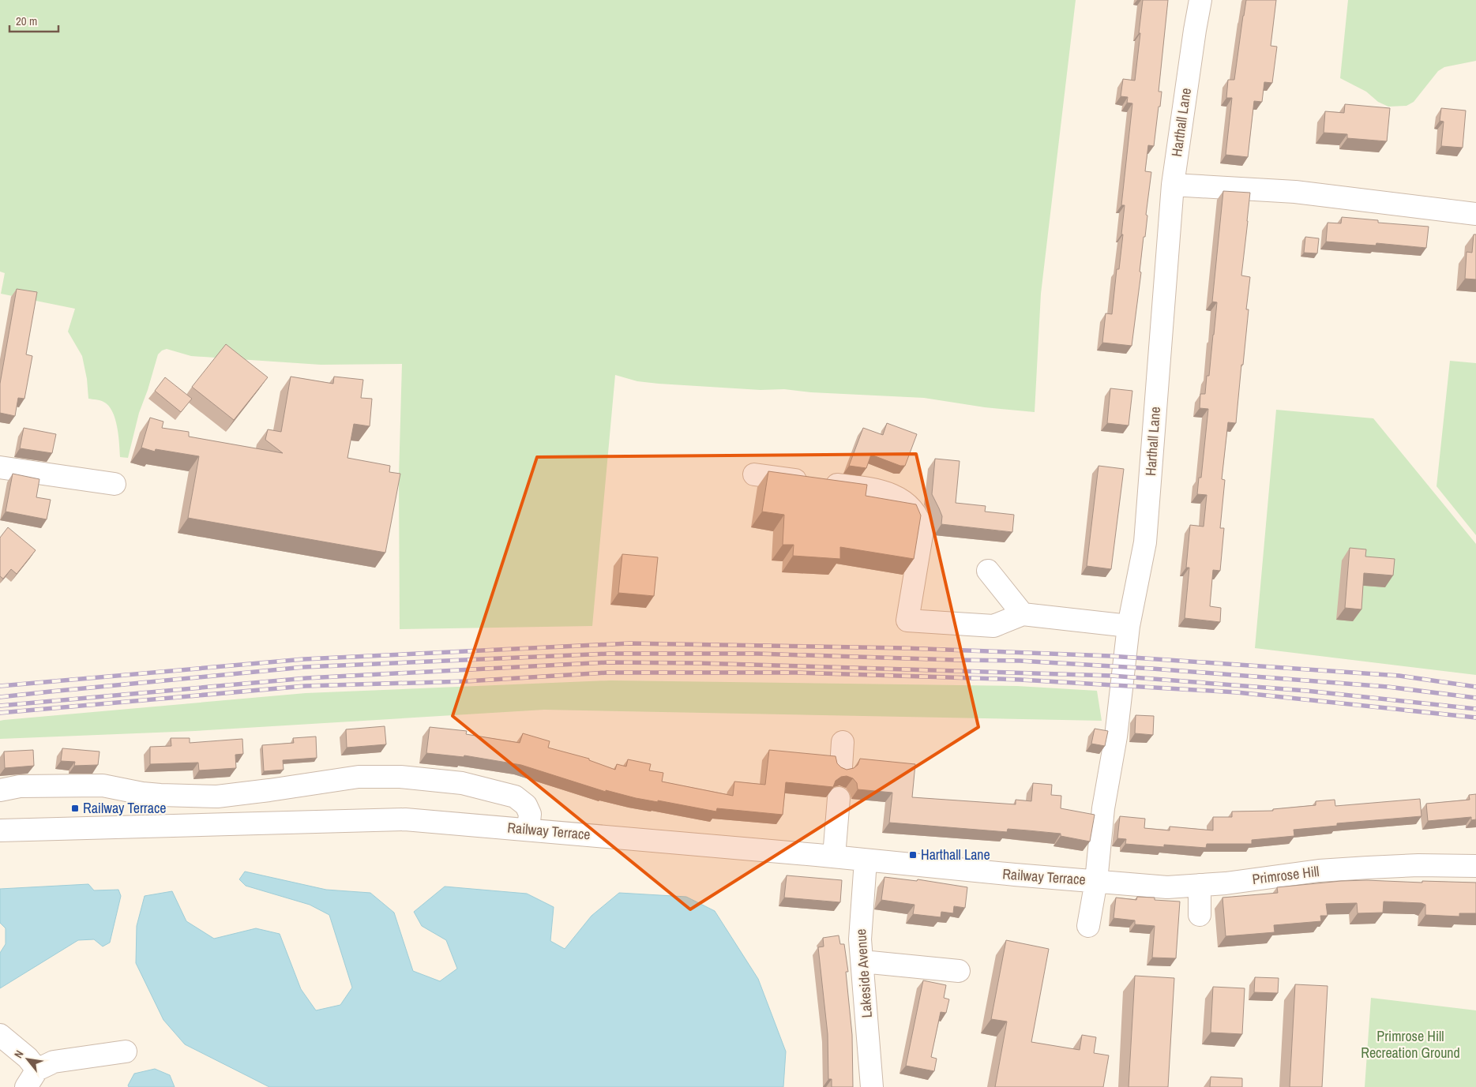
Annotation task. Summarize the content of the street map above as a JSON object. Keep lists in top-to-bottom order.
{
  "streets": {
    "street": [
      "Harthall Lane",
      "Railway Terrace",
      "Primrose Hill",
      "Lakeside Avenue"
    ]
  },
  "crossings": [
    ["Harthall Lane", "Railway Terrace"],
    ["Harthall Lane", "Primrose Hill"],
    ["Railway Terrace", "Primrose Hill"],
    ["Railway Terrace", "Lakeside Avenue"]
  ],
  "parks": ["Primrose Hill Recreation Ground"],
  "places": {
    "transit": ["Railway Terrace", "Harthall Lane"]
  },
  "scale_bar": "20 m",
  "north": "top left"
}
